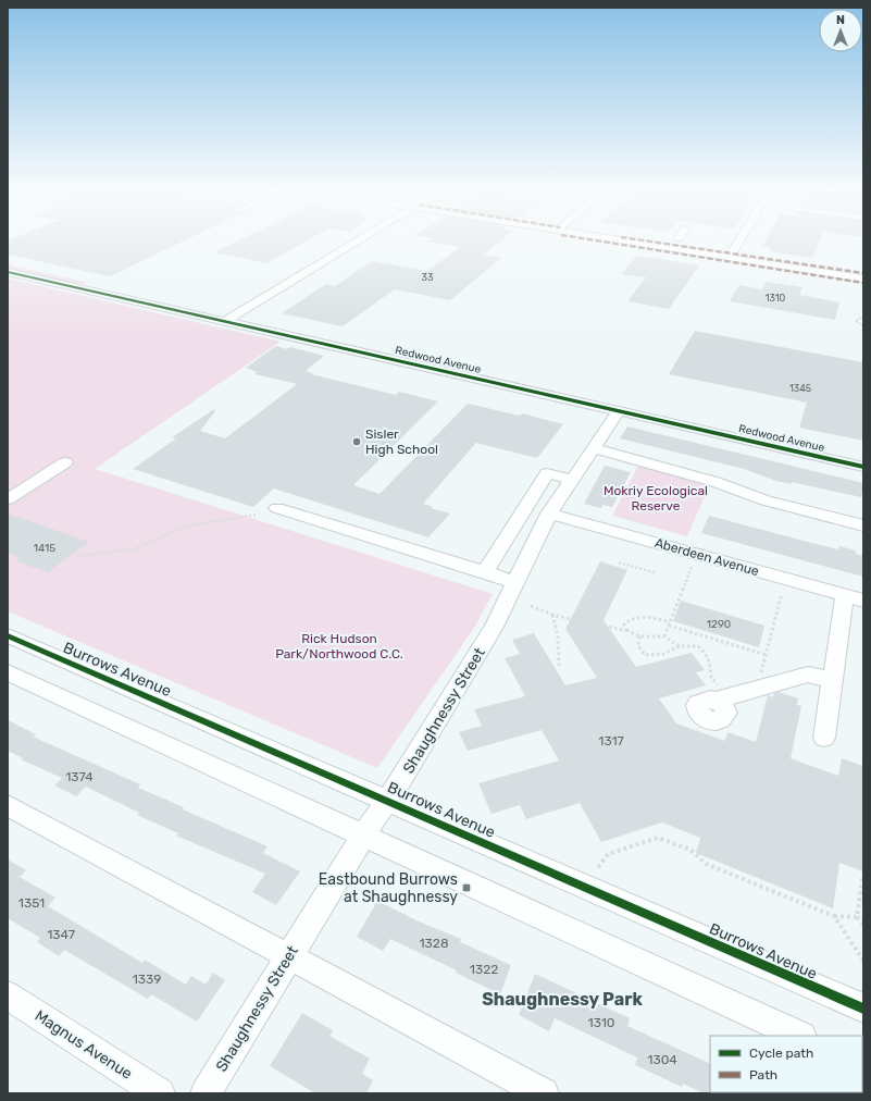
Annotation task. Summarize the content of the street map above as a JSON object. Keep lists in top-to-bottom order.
{
  "streets": {
    "street": [
      "Redwood Avenue",
      "Aberdeen Avenue",
      "Burrows Avenue",
      "Shaughnessy Street",
      "Magnus Avenue"
    ]
  },
  "crossings": [
    ["Redwood Avenue", "Shaughnessy Street"],
    ["Aberdeen Avenue", "Shaughnessy Street"],
    ["Burrows Avenue", "Shaughnessy Street"]
  ],
  "districts": ["Shaughnessy Park"],
  "parks": ["Mokriy Ecological Reserve", "Rick Hudson Park/Northwood C.C."],
  "places": {
    "other": ["Sisler High School"],
    "transit": ["Eastbound Burrows at Shaughnessy"]
  },
  "house_numbers": [
    "33",
    "1310",
    "1345",
    "1415",
    "1290",
    "1317",
    "1374",
    "1351",
    "1347",
    "1328",
    "1322",
    "1339",
    "1310",
    "1304"
  ],
  "legend": ["Cycle path", "Path"],
  "north": "top"
}
